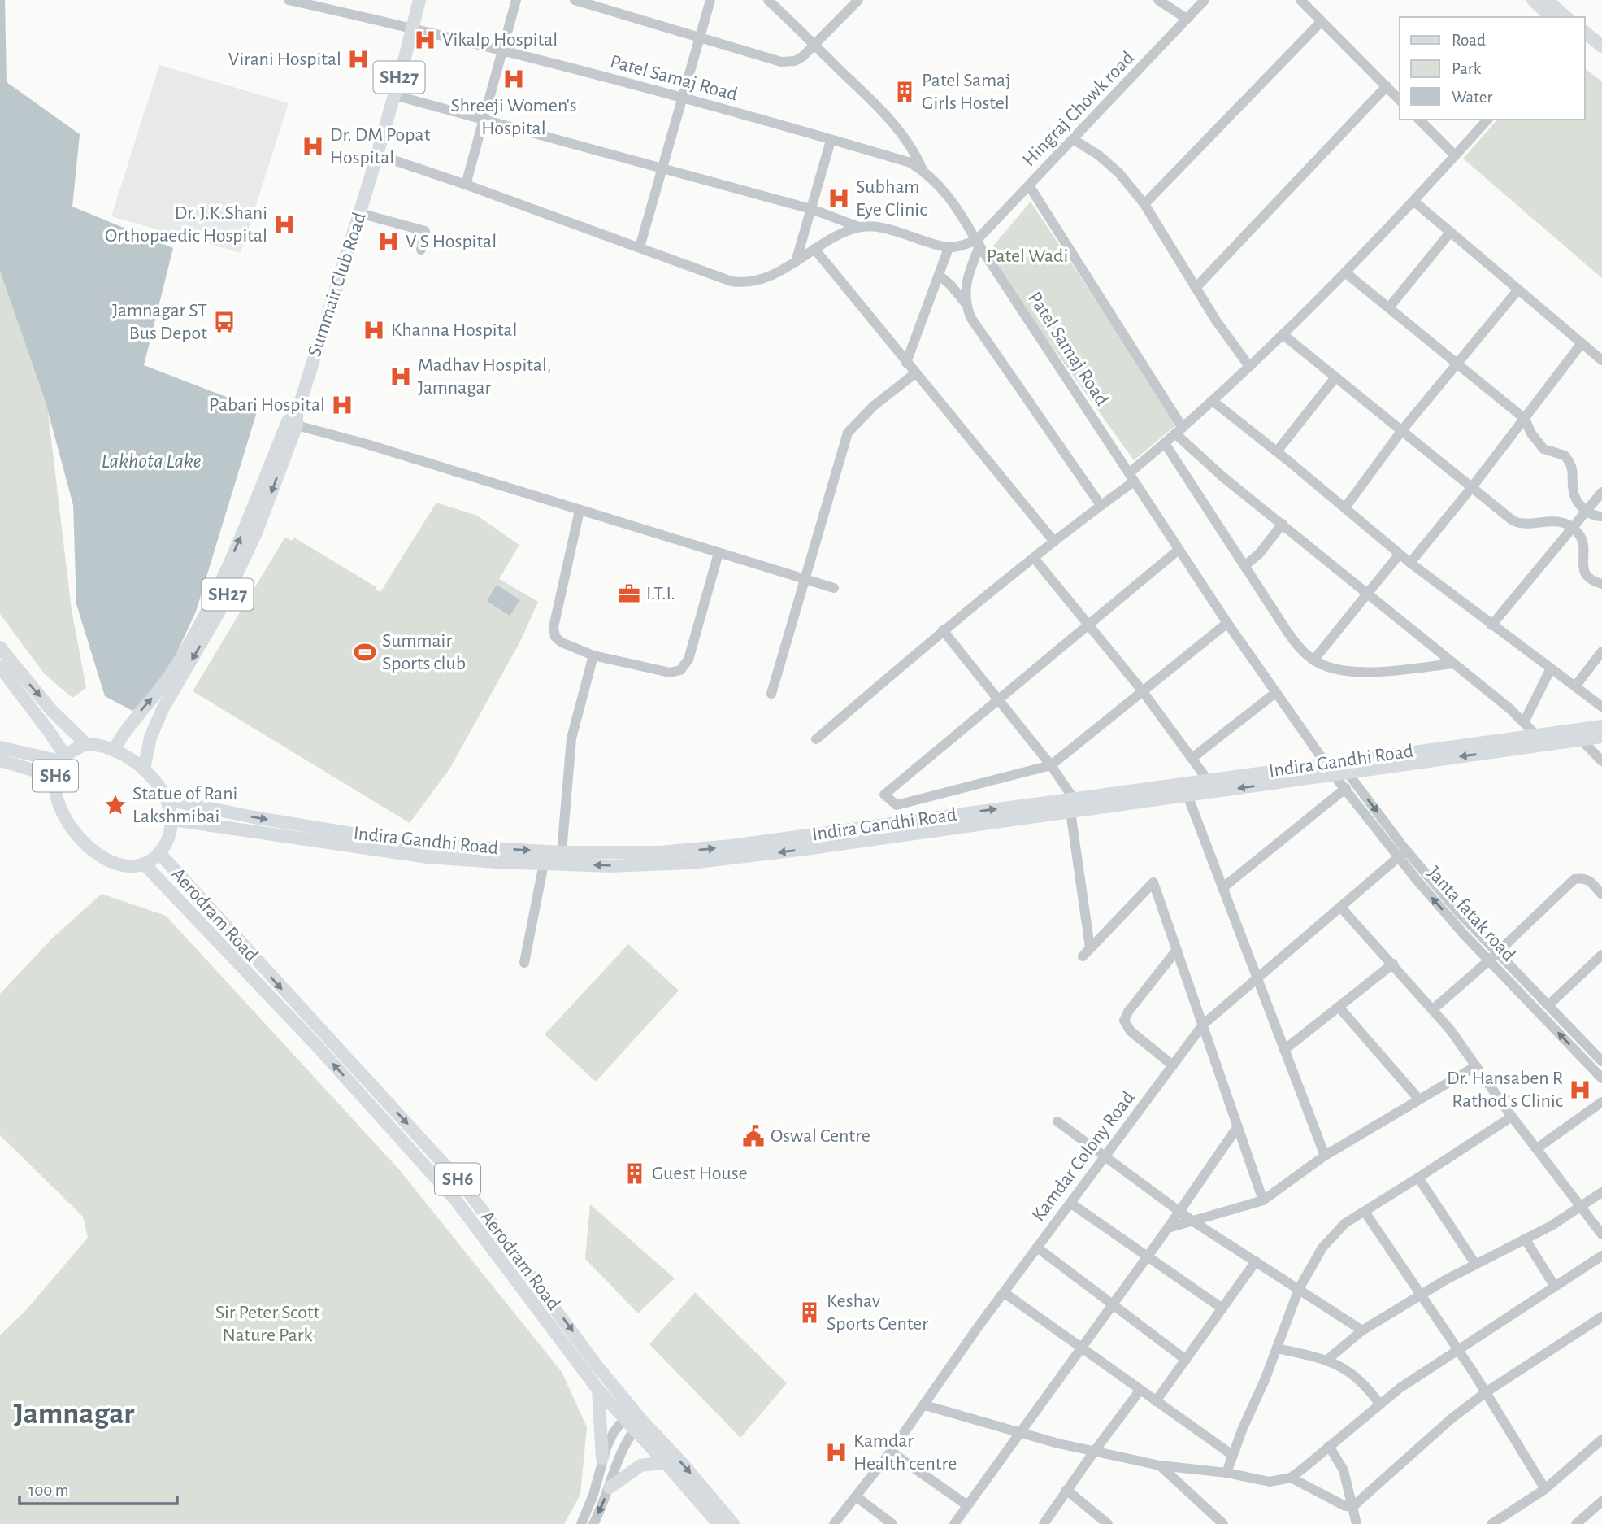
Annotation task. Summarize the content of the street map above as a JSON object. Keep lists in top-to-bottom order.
{
  "streets": {
    "main road": [
      "SH27",
      "Summair Club Road",
      "Indira Gandhi Road",
      "SH6",
      "Aerodram Road"
    ],
    "street": [
      "Patel Samaj Road",
      "Hingraj Chowk road",
      "Janta fatak road",
      "Kamdar Colony Road"
    ]
  },
  "crossings": [
    ["SH27", "Patel Samaj Road"],
    ["SH27", "Summair Club Road"],
    ["Patel Samaj Road", "Hingraj Chowk road"],
    ["Patel Samaj Road", "Indira Gandhi Road"],
    ["Patel Samaj Road", "Janta fatak road"],
    ["Summair Club Road", "Indira Gandhi Road"],
    ["Summair Club Road", "SH6"],
    ["Summair Club Road", "Aerodram Road"],
    ["Indira Gandhi Road", "SH6"],
    ["Indira Gandhi Road", "Janta fatak road"],
    ["Indira Gandhi Road", "Aerodram Road"],
    ["SH6", "Aerodram Road"],
    ["Janta fatak road", "Kamdar Colony Road"]
  ],
  "districts": ["Jamnagar"],
  "water": ["Lakhota Lake"],
  "parks": ["Patel Wadi", "Sir Peter Scott Nature Park"],
  "places": {
    "hospital": [
      "Vikalp Hospital",
      "Virani Hospital",
      "Shreeji Women's Hospital",
      "Dr. DM Popat Hospital",
      "Subham Eye Clinic",
      "Dr. J.K.Shani Orthopaedic Hospital",
      "V S Hospital",
      "Khanna Hospital",
      "Madhav Hospital, Jamnagar",
      "Pabari Hospital",
      "Dr. Hansaben R Rathod's Clinic",
      "Kamdar Health centre"
    ],
    "building": ["Patel Samaj Girls Hostel", "Guest House", "Keshav Sports Center"],
    "bus stop": ["Jamnagar ST Bus Depot"],
    "office": ["I.T.I."],
    "sports": ["Summair Sports club"],
    "place": ["Statue of Rani Lakshmibai"],
    "public building": ["Oswal Centre"]
  },
  "legend": ["Road", "Park", "Water"],
  "scale_bar": "100 m"
}
